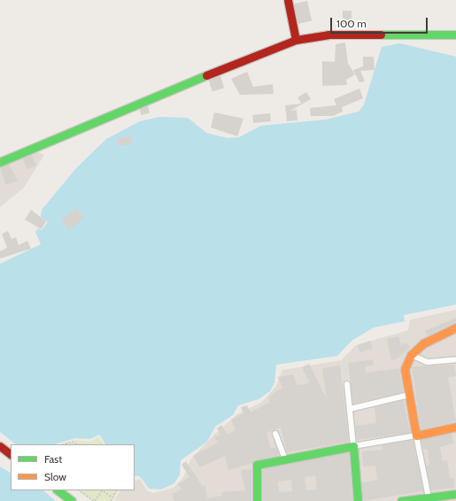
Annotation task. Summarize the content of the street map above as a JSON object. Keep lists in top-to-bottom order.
{
  "legend": ["Fast", "Slow"],
  "scale_bar": "100 m"
}
